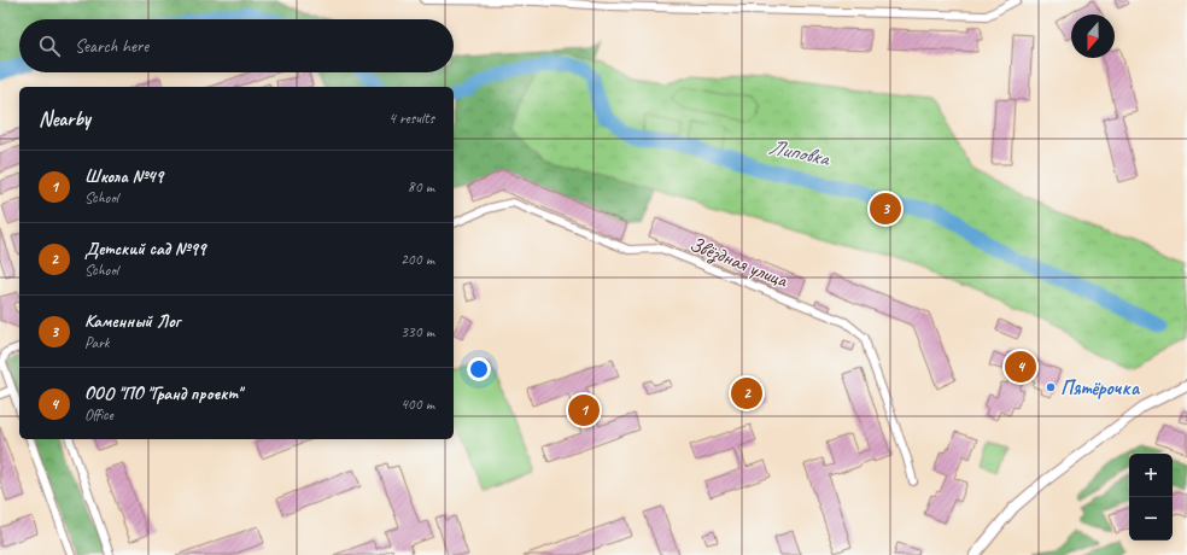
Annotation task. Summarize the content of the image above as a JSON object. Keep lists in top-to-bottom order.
{
  "streets": {
    "street": ["Звёздная улица"]
  },
  "water": ["Липовка"],
  "places": ["Пятёрочка"],
  "north": "bottom",
  "page": {
    "search": "Search here",
    "heading": ["Nearby", "4 results"],
    "list": [
      {
        "mark": "1",
        "name": "Школа №49",
        "note": "School",
        "value": "80 m"
      },
      {
        "mark": "2",
        "name": "Детский сад №99",
        "note": "School",
        "value": "200 m"
      },
      {
        "mark": "3",
        "name": "Каменный Лог",
        "note": "Park",
        "value": "330 m"
      },
      {
        "mark": "4",
        "name": "ООО \"ПО \"Гранд проект\"",
        "note": "Office",
        "value": "400 m"
      }
    ],
    "pins": [
      "3",
      "4",
      "2",
      "1"
    ],
    "map_buttons": ["+", "−"]
  }
}
